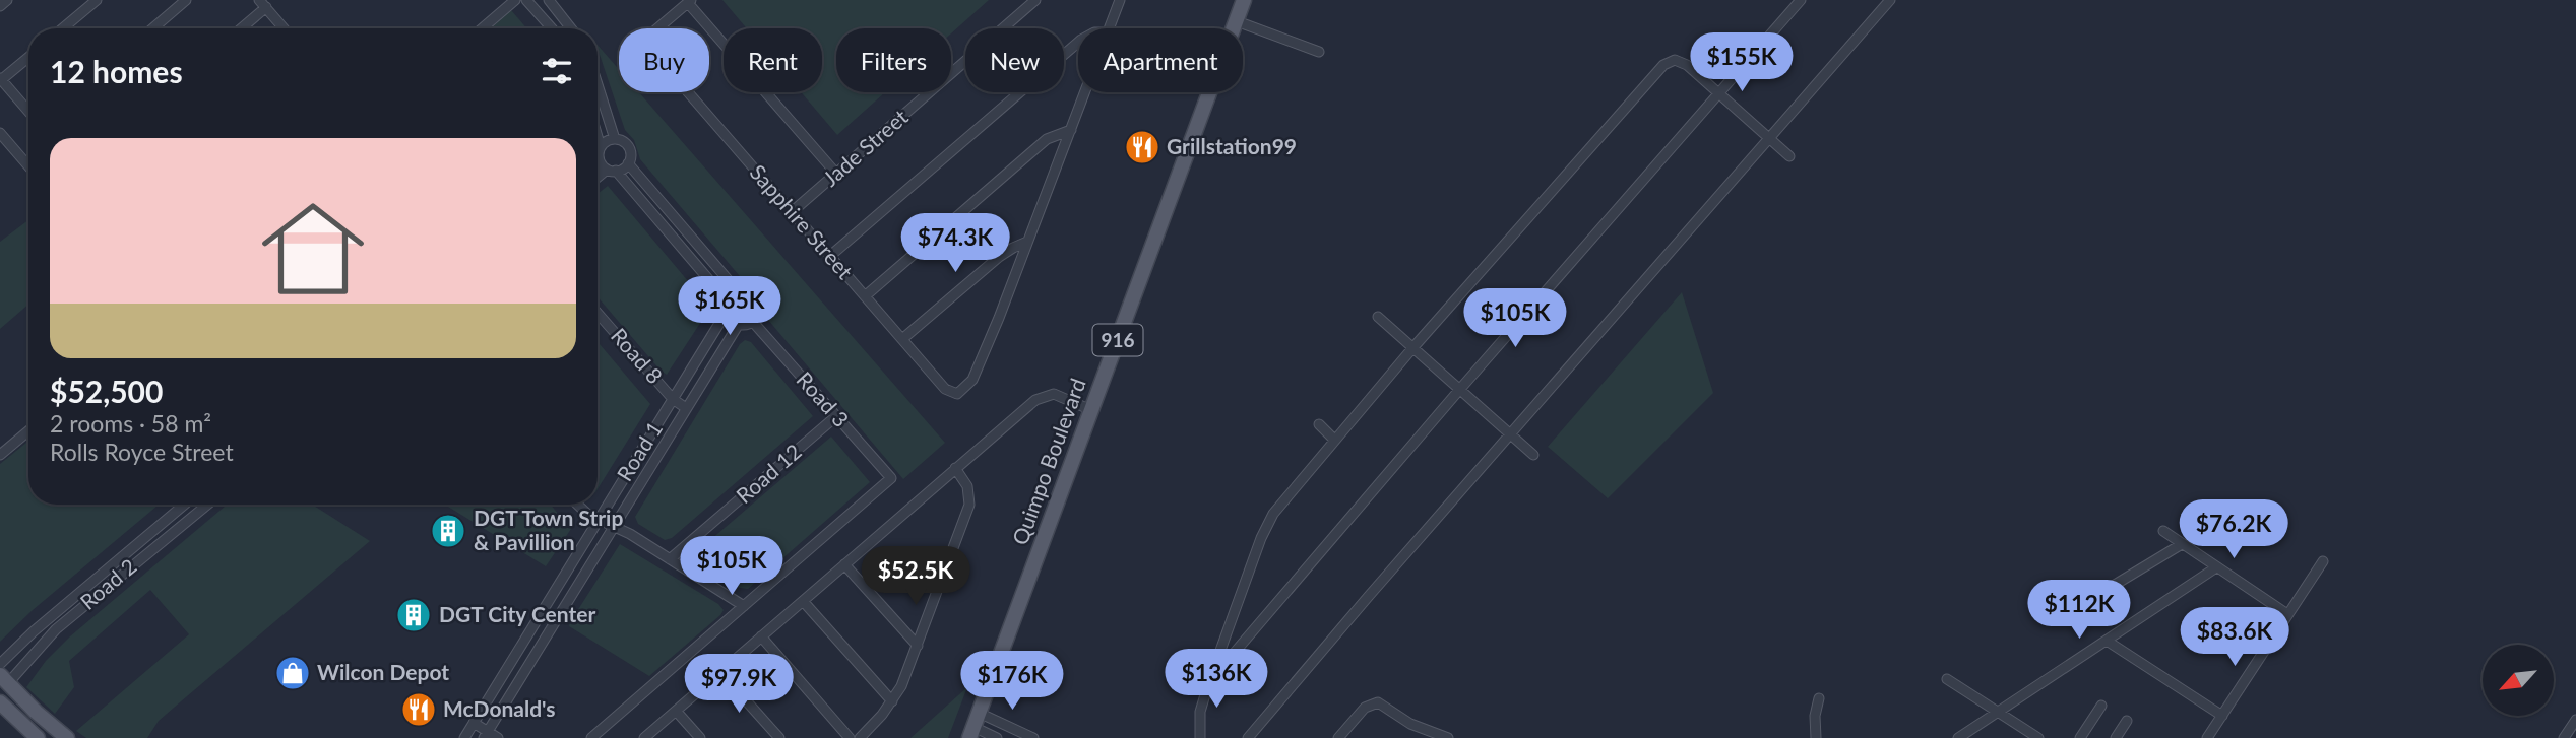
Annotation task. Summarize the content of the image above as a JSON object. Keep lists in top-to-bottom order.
{
  "streets": {
    "main road": ["916", "Quimpo Boulevard"],
    "street": [
      "Jade Street",
      "Sapphire Street",
      "Road 8",
      "Road 3",
      "Road 1",
      "Road 12",
      "Road 2"
    ]
  },
  "crossings": [
    ["Jade Street", "Sapphire Street"],
    ["Road 8", "Road 1"],
    ["Road 3", "Road 1"],
    ["Road 3", "Road 12"]
  ],
  "places": {
    "restaurant": ["Grillstation99", "McDonald's"],
    "building": ["DGT Town Strip & Pavillion", "DGT City Center"],
    "shop": ["Wilcon Depot"]
  },
  "north": "bottom left",
  "page": {
    "chip": [
      "Buy",
      "Rent",
      "Filters",
      "New",
      "Apartment"
    ],
    "heading": "12 homes",
    "price": [
      "$155K",
      "$74.3K",
      "$165K",
      "$105K",
      "$76.2K",
      "$105K",
      "$52.5K",
      "$112K",
      "$83.6K",
      "$136K",
      "$176K",
      "$97.9K"
    ],
    "list": [
      {
        "name": "$52,500",
        "note": "2 rooms · 58 m² · Rolls Royce Street"
      }
    ]
  }
}
